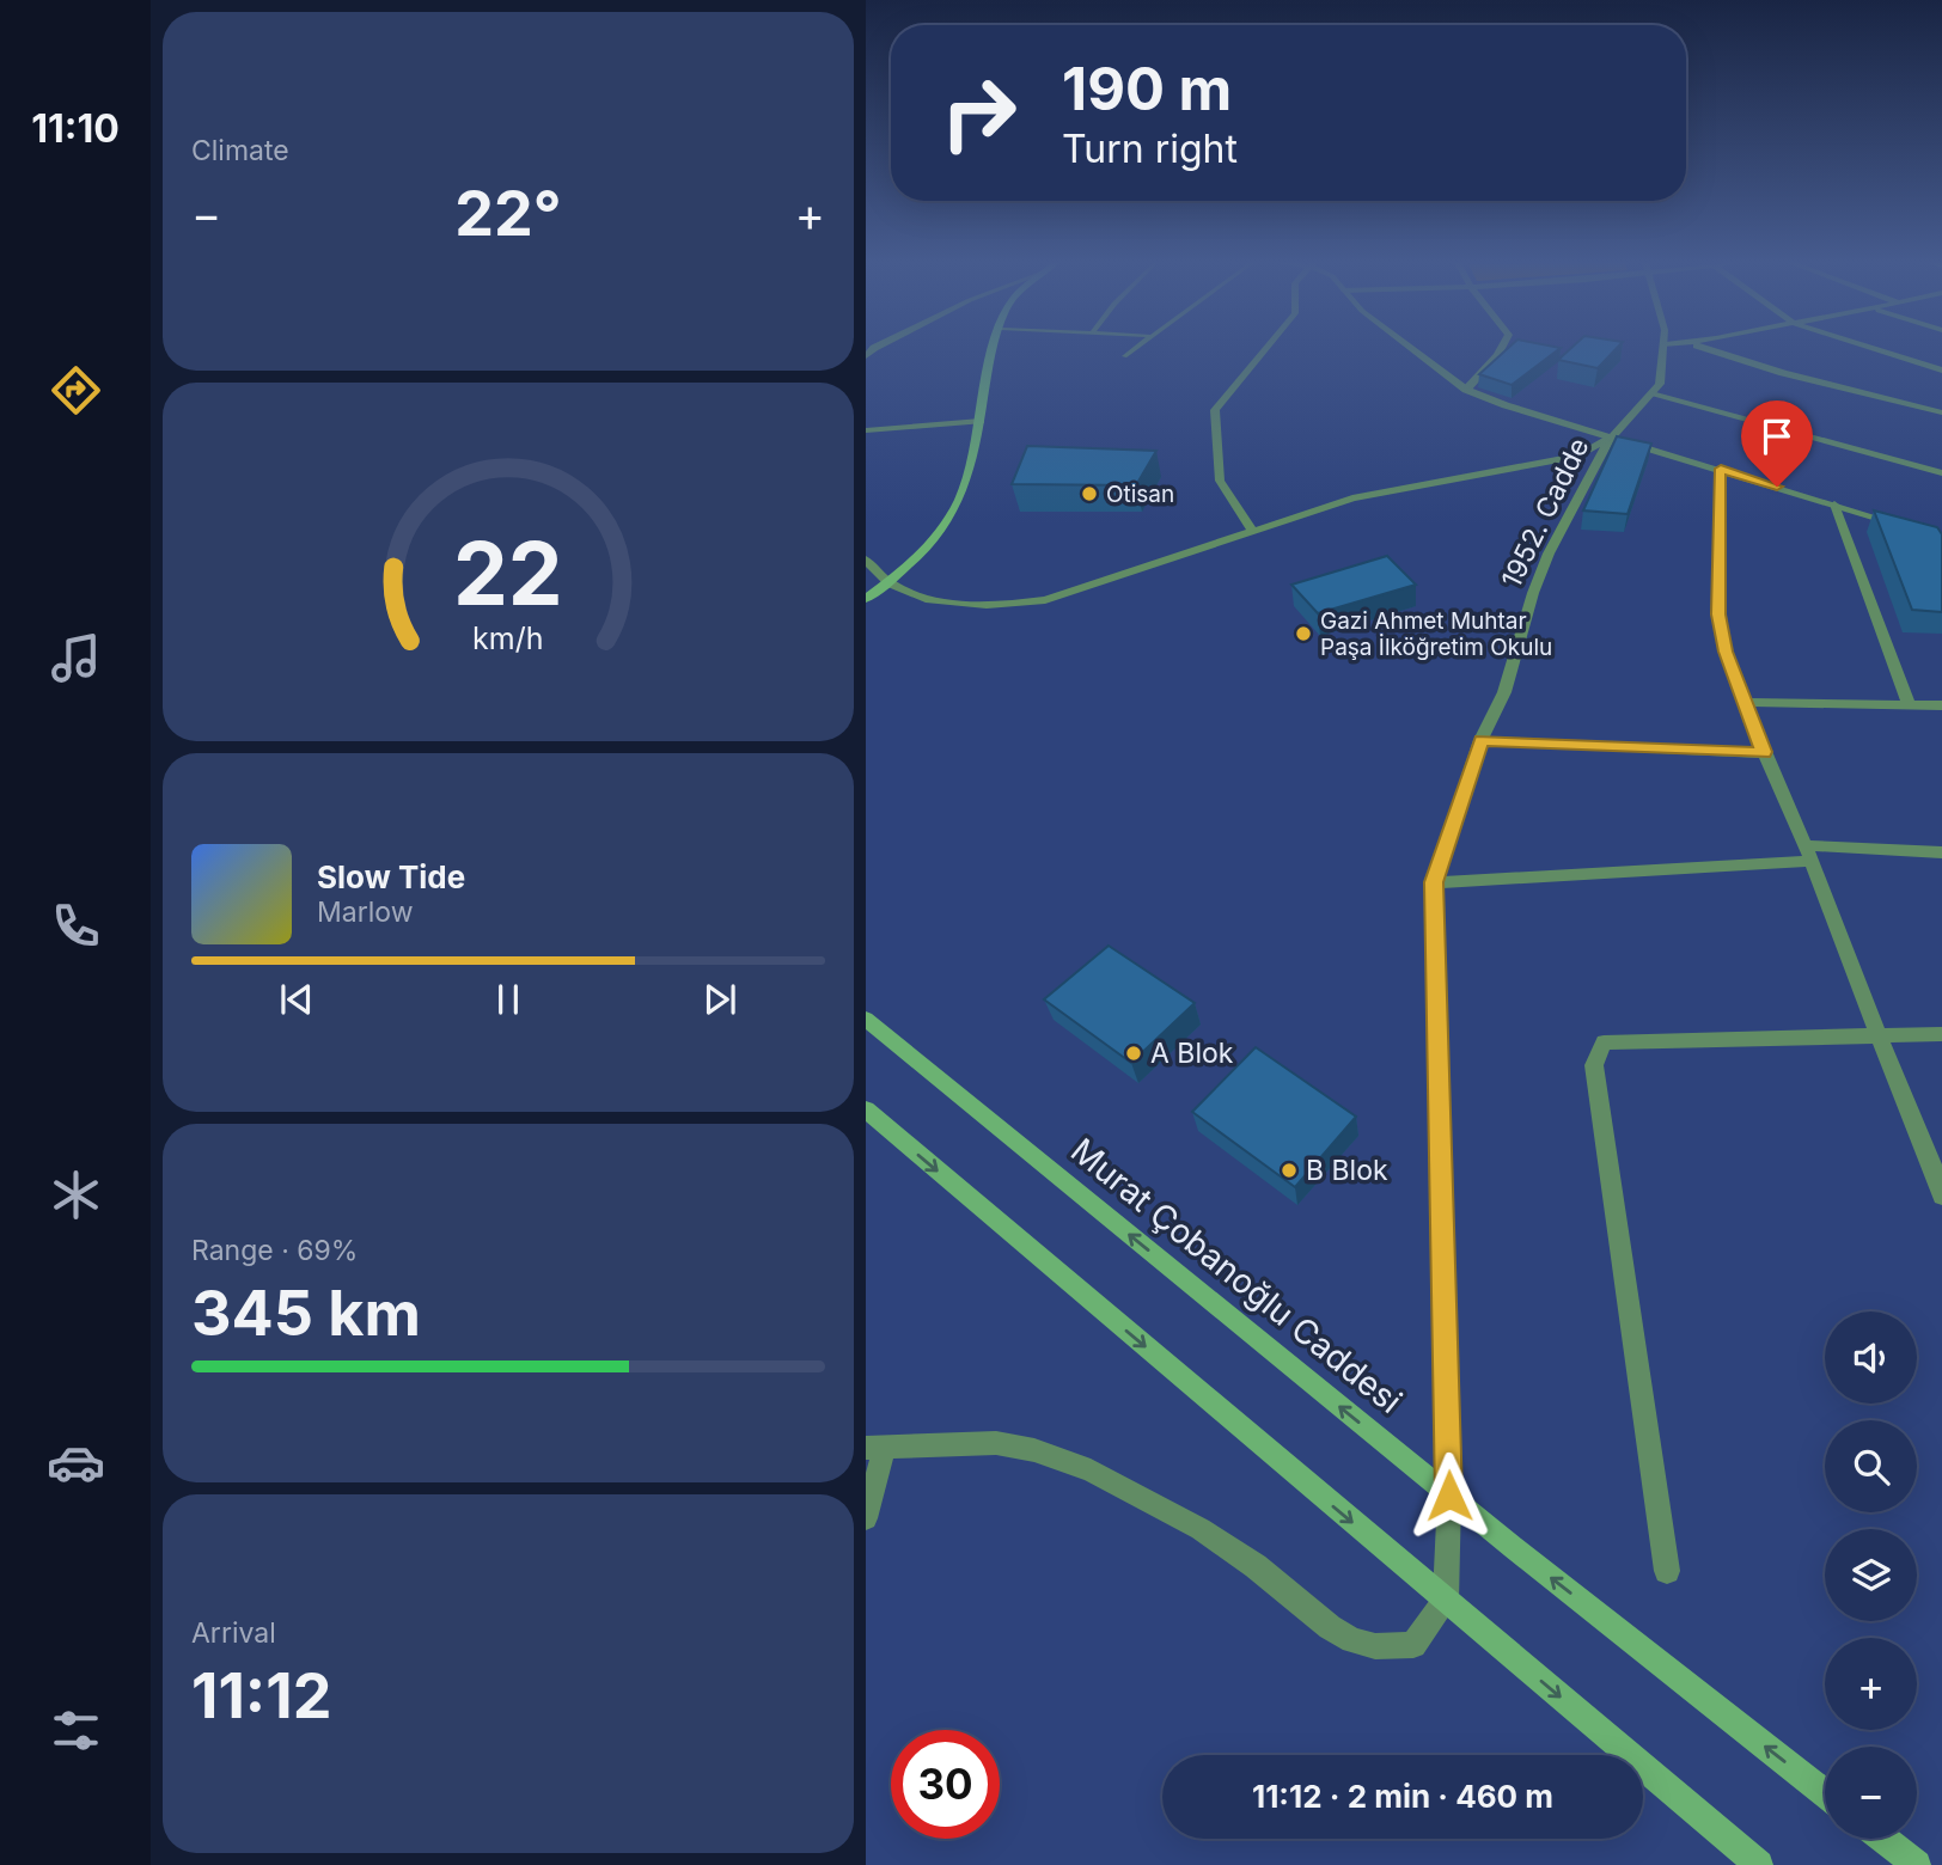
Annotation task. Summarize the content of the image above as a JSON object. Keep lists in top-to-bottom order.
{
  "streets": {
    "main road": ["Murat Çobanoğlu Caddesi"],
    "street": ["1952. Cadde"]
  },
  "crossings": [
    ["1952. Cadde", "Murat Çobanoğlu Caddesi"]
  ],
  "places": [
    "Otisan",
    "Gazi Ahmet Muhtar Paşa İlköğretim Okulu",
    "A Blok",
    "B Blok"
  ],
  "page": {
    "tabs": "11:10",
    "tile": [
      "Climate",
      ["Range · 69%", "345 km"],
      ["Arrival", "11:12"]
    ],
    "turn": ["190 m", "Turn right"],
    "heat": ["−", "22°", "+"],
    "song": ["Slow Tide", "Marlow"],
    "map_buttons": ["+", "−"],
    "limit": "30",
    "trip": "11:12 · 2 min · 460 m",
    "gauge": ["22", "km/h"]
  }
}
